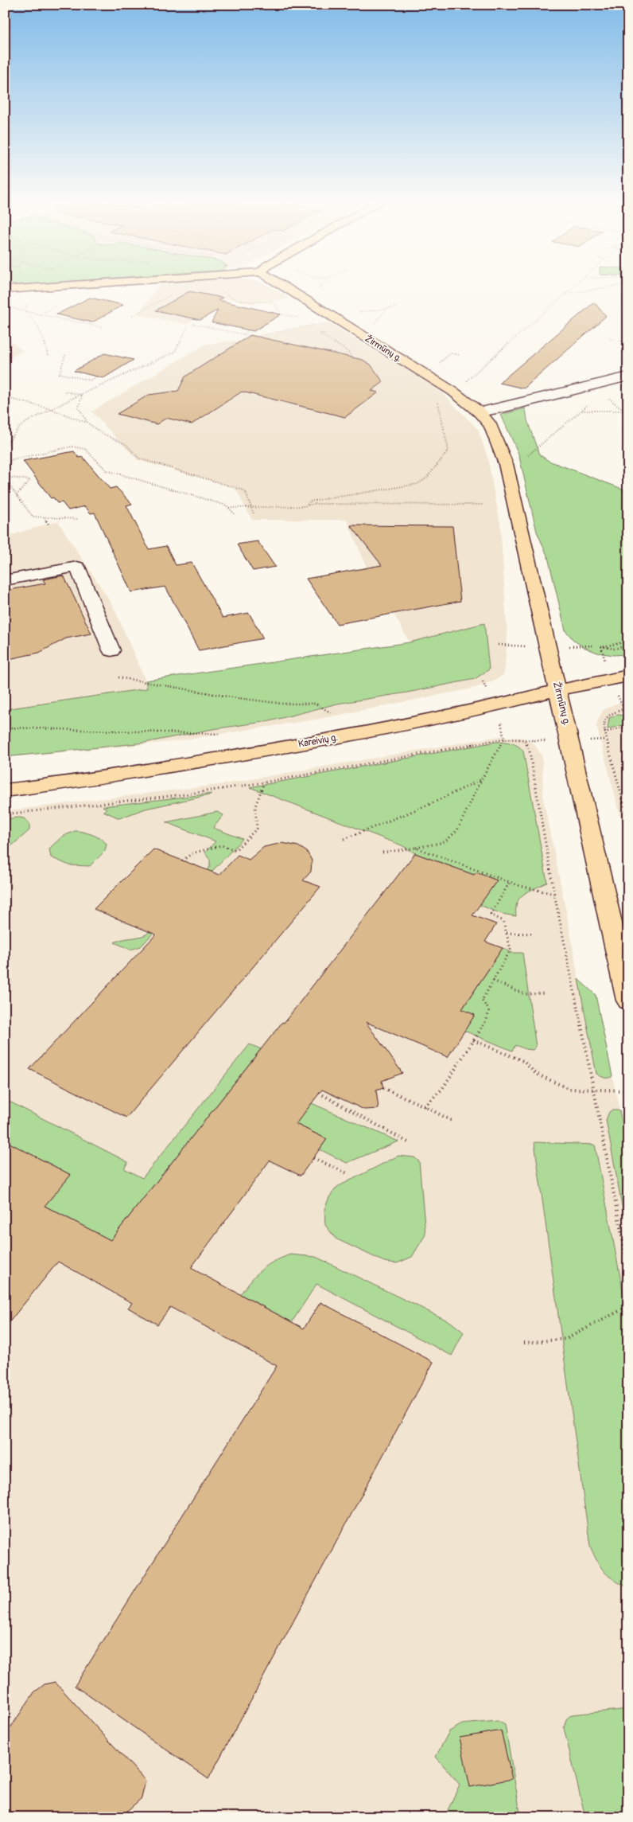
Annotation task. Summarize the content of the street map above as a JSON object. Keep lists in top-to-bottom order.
{
  "streets": {
    "main road": ["Žirmūnų g.", "Kareivių g."]
  },
  "crossings": [
    ["Žirmūnų g.", "Kareivių g."]
  ]
}
